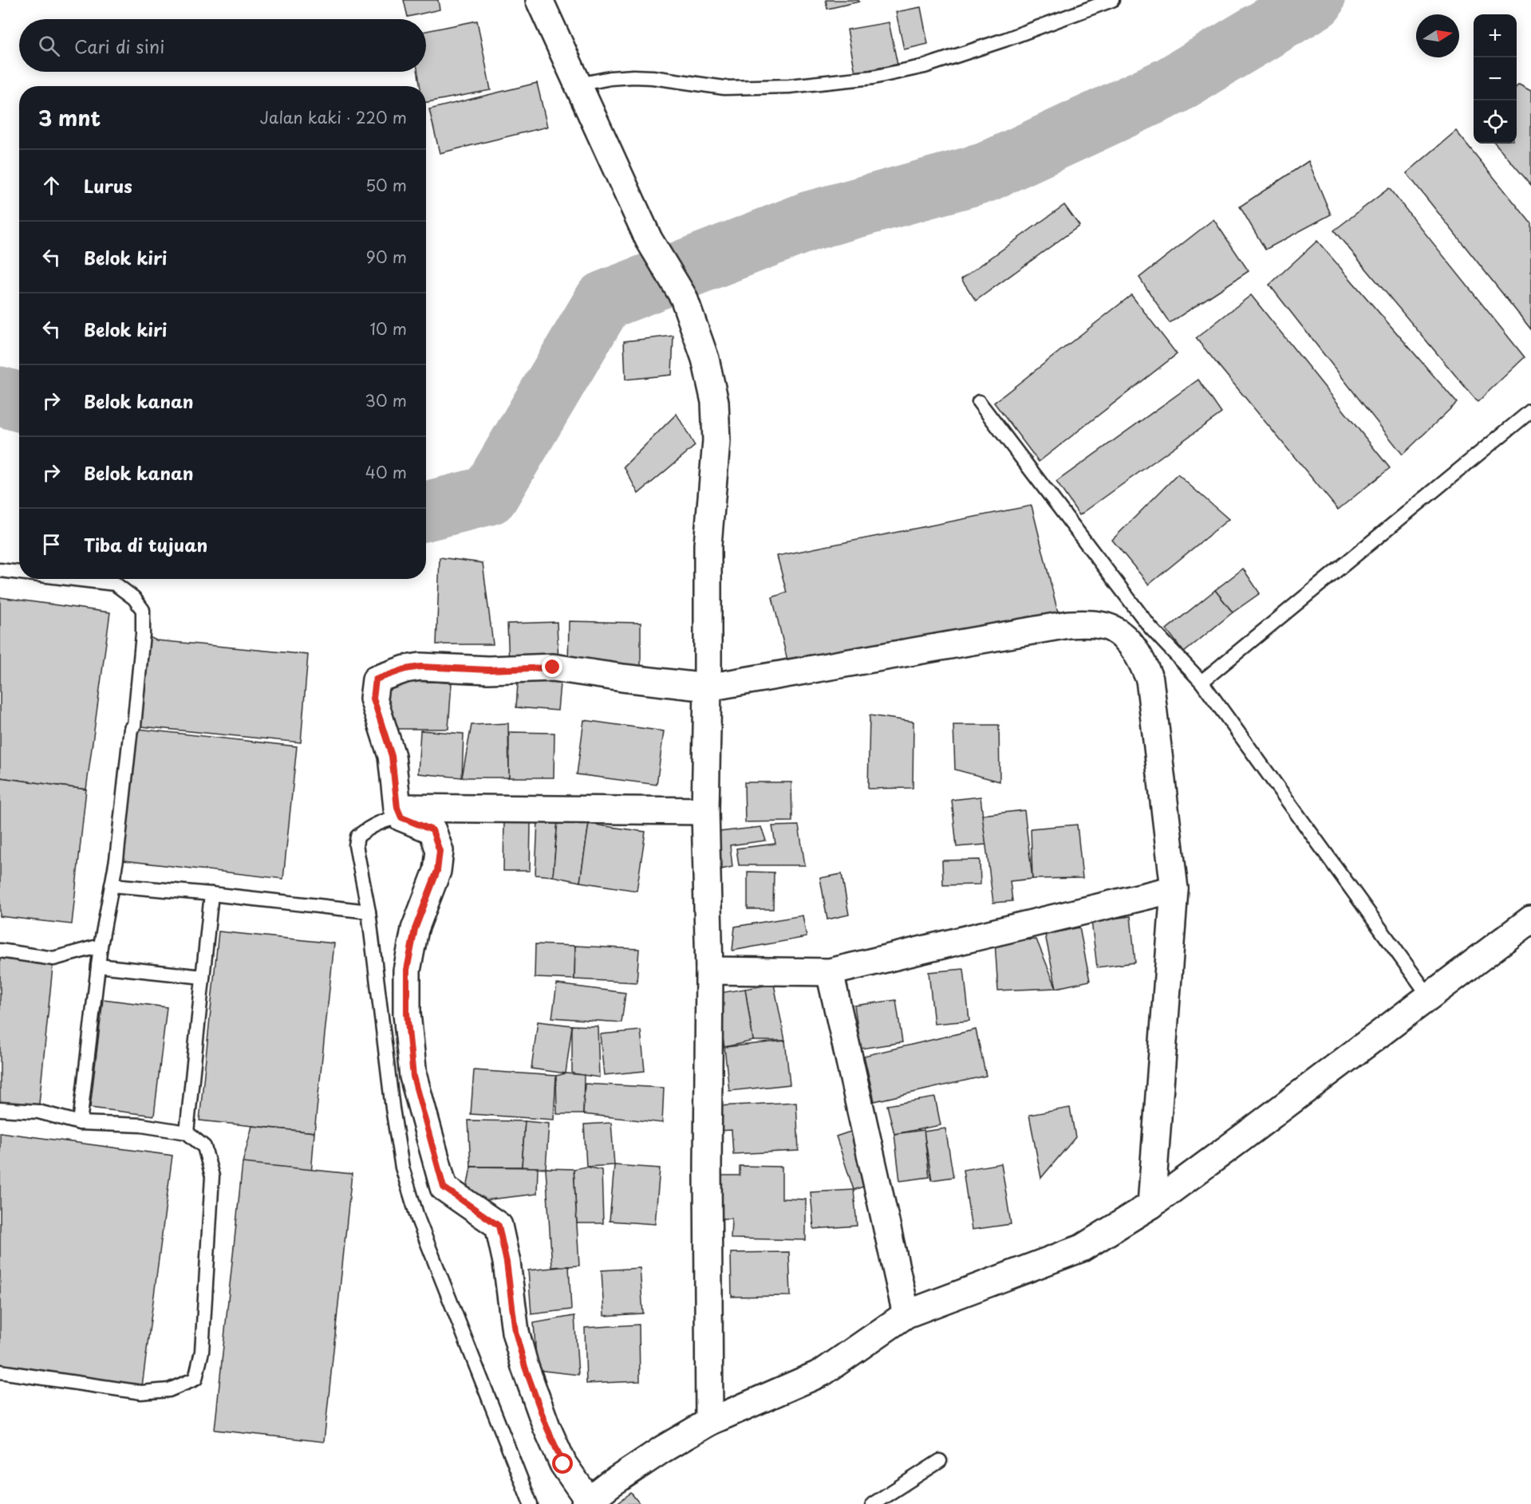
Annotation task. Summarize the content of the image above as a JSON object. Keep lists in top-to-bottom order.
{
  "north": "right",
  "page": {
    "map_buttons": ["+", "−"],
    "search": "Cari di sini",
    "heading": ["3 mnt", "Jalan kaki · 220 m"],
    "list": [
      ["Lurus", "50 m"],
      ["Belok kiri", "90 m"],
      ["Belok kiri", "10 m"],
      ["Belok kanan", "30 m"],
      ["Belok kanan", "40 m"],
      "Tiba di tujuan"
    ]
  }
}
